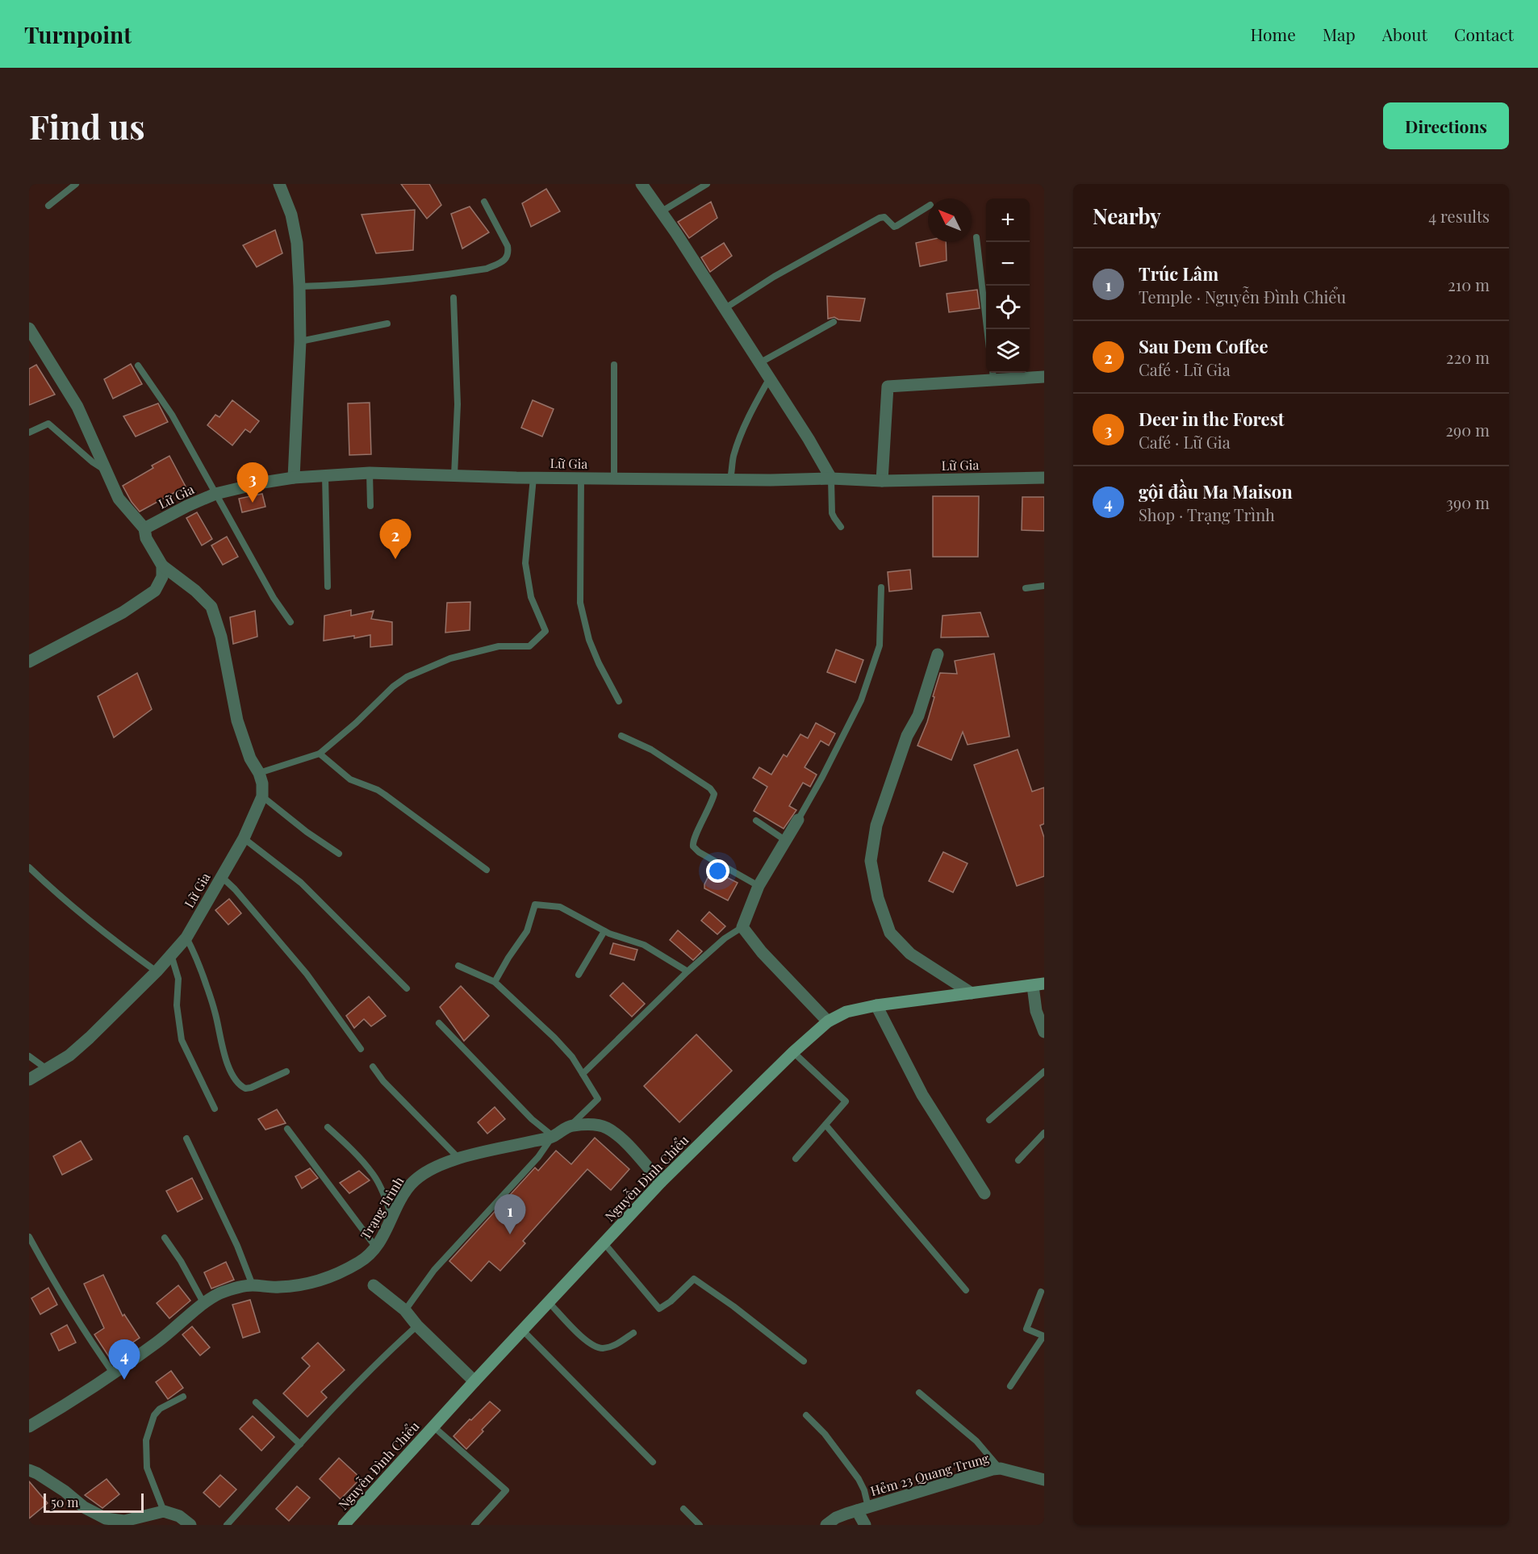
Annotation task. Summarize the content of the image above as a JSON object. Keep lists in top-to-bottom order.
{
  "streets": {
    "main road": ["Nguyễn Đình Chiểu"],
    "street": ["Lữ Gia", "Trạng Trình", "Hẻm 23 Quang Trung"]
  },
  "scale_bar": "50 m",
  "north": "top left",
  "page": {
    "header": "Turnpoint",
    "nav": [
      "Home",
      "Map",
      "About",
      "Contact"
    ],
    "buttons": "Directions",
    "title": "Find us",
    "heading": ["Nearby", "4 results"],
    "map_buttons": ["+", "−"],
    "list": [
      {
        "mark": "1",
        "name": "Trúc Lâm",
        "note": "Temple · Nguyễn Đình Chiểu",
        "value": "210 m"
      },
      {
        "mark": "2",
        "name": "Sau Dem Coffee",
        "note": "Café · Lữ Gia",
        "value": "220 m"
      },
      {
        "mark": "3",
        "name": "Deer in the Forest",
        "note": "Café · Lữ Gia",
        "value": "290 m"
      },
      {
        "mark": "4",
        "name": "gội đầu Ma Maison",
        "note": "Shop · Trạng Trình",
        "value": "390 m"
      }
    ],
    "pins": [
      "3",
      "2",
      "1",
      "4"
    ],
    "scale": "50 m"
  }
}
